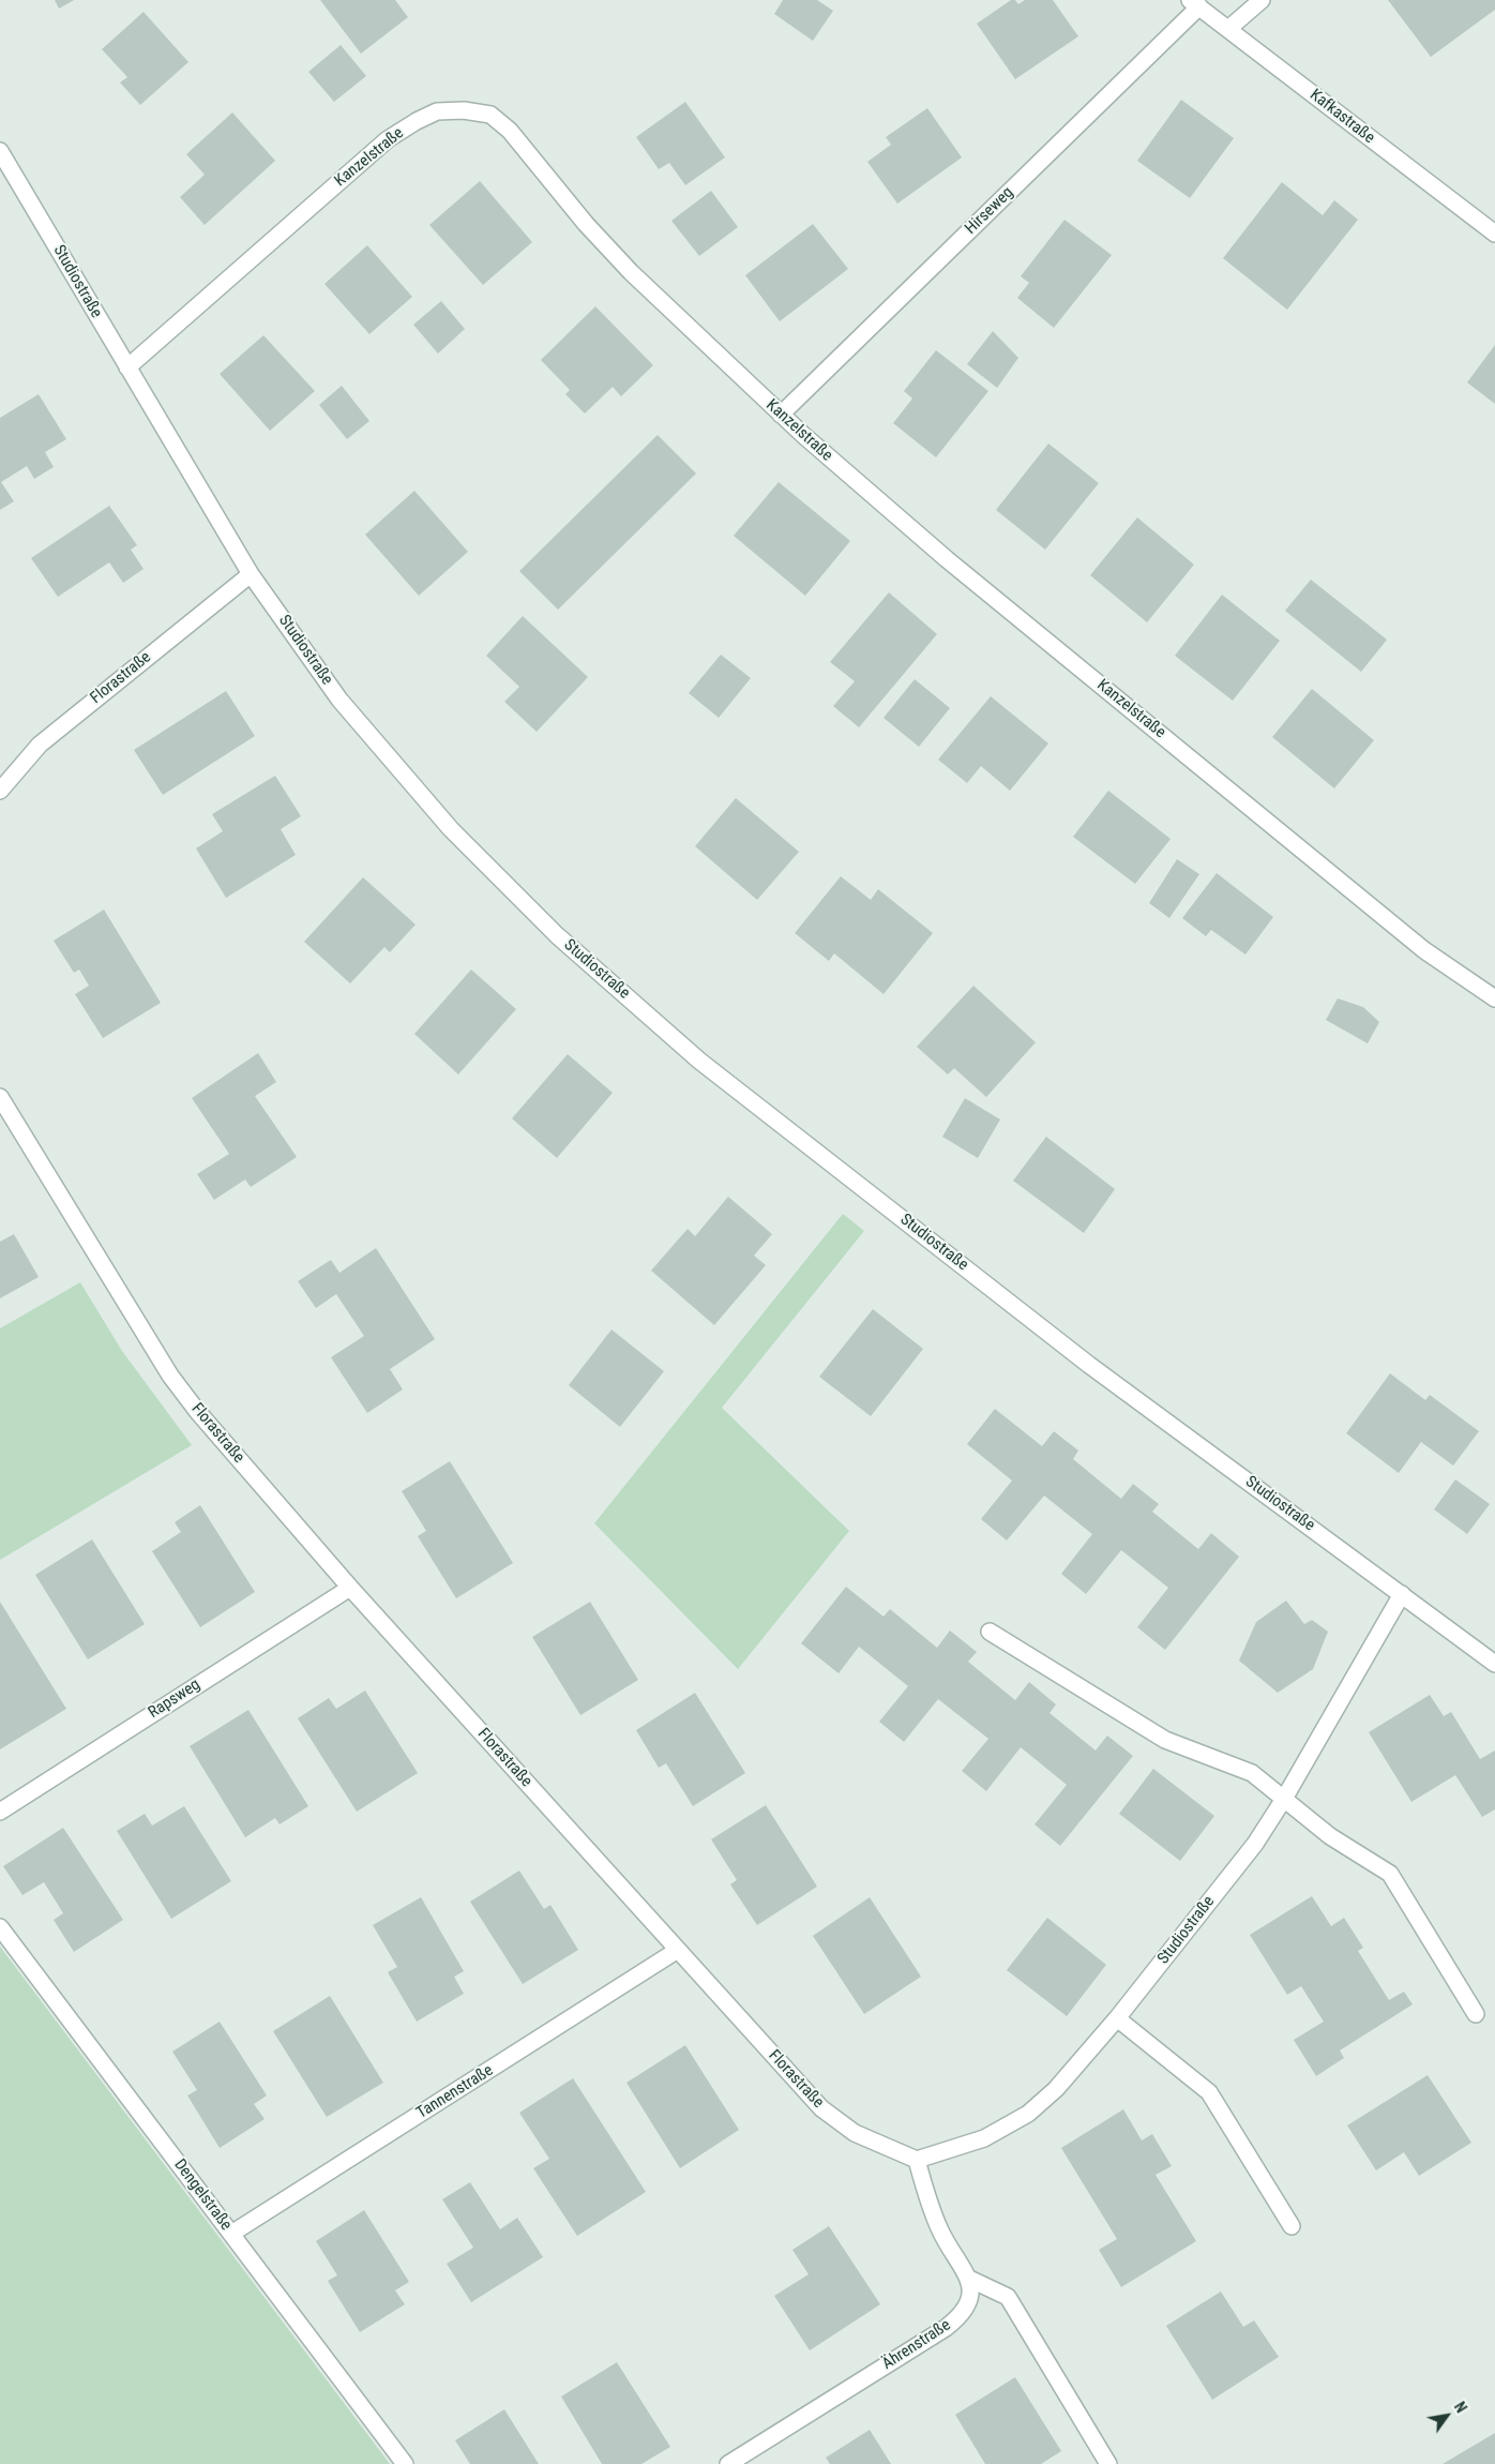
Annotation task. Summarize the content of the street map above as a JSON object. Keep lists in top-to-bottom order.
{
  "streets": {
    "street": [
      "Kafkastraße",
      "Kanzelstraße",
      "Hirseweg",
      "Studiostraße",
      "Florastraße",
      "Rapsweg",
      "Tannenstraße",
      "Dengelstraße",
      "Ährenstraße"
    ]
  },
  "crossings": [
    ["Kafkastraße", "Hirseweg"],
    ["Kanzelstraße", "Hirseweg"],
    ["Kanzelstraße", "Studiostraße"],
    ["Studiostraße", "Florastraße"],
    ["Florastraße", "Rapsweg"],
    ["Florastraße", "Tannenstraße"],
    ["Tannenstraße", "Dengelstraße"]
  ],
  "north": "top right"
}
